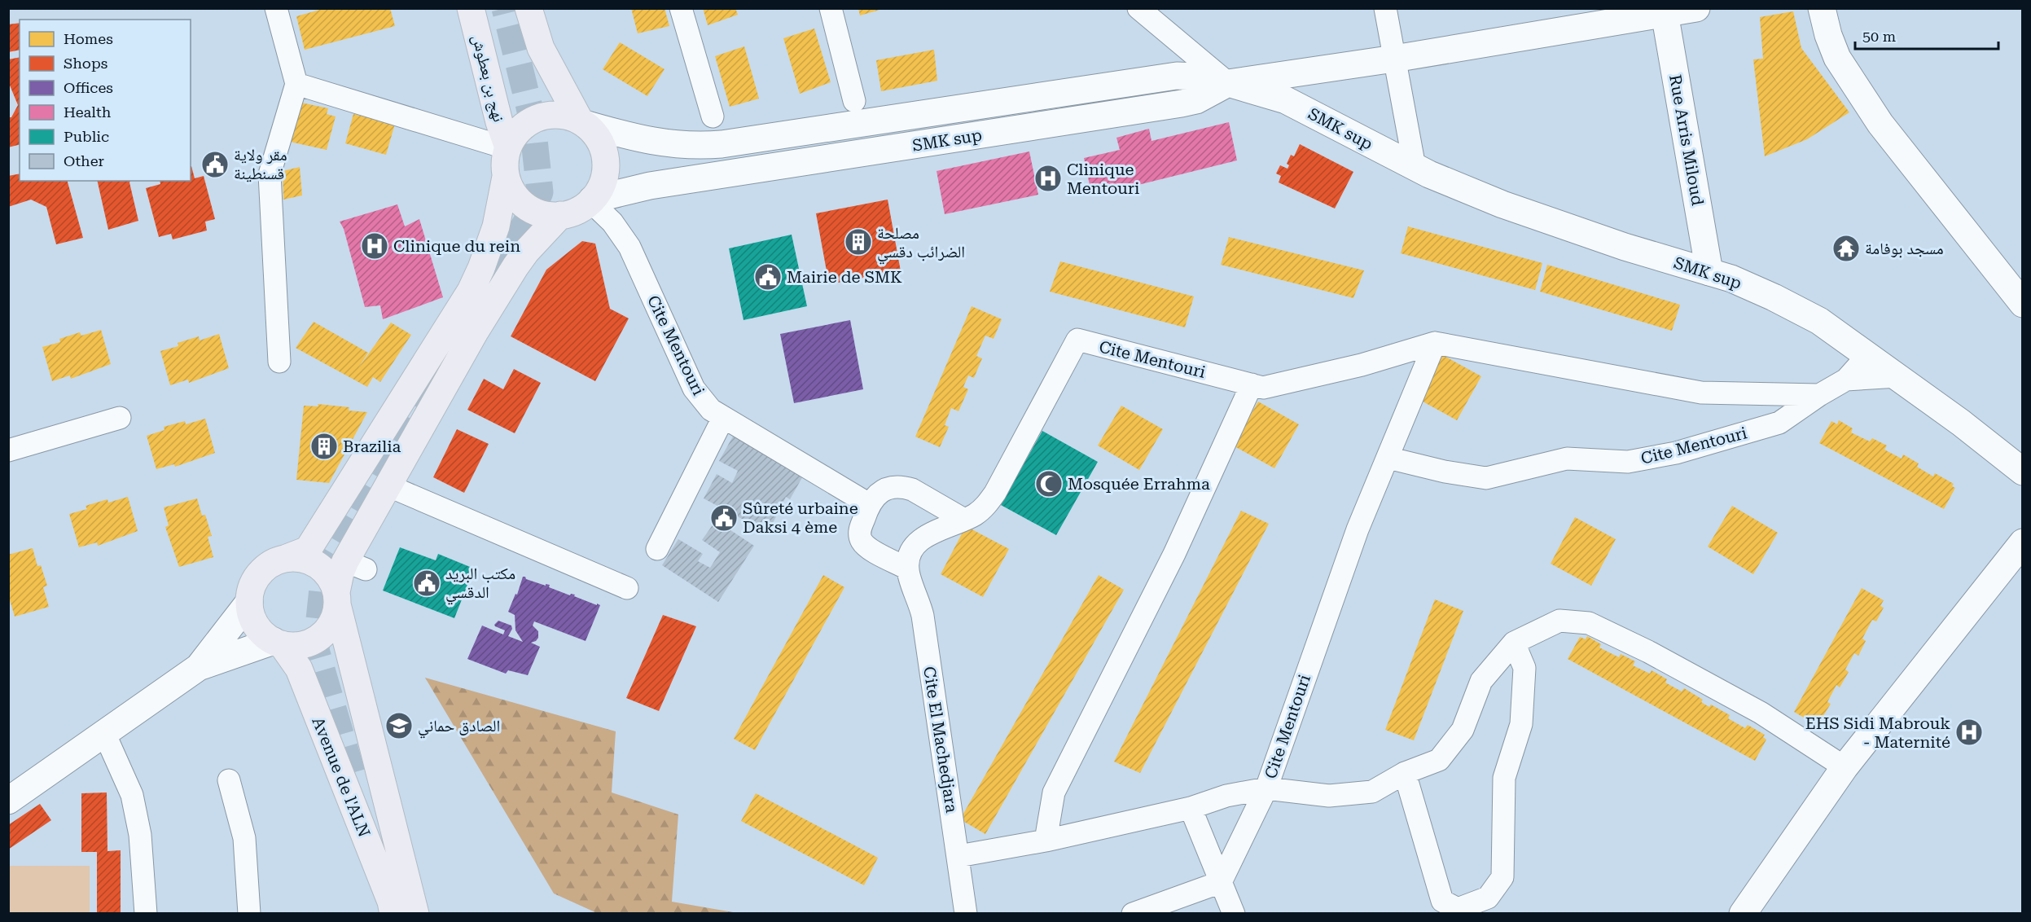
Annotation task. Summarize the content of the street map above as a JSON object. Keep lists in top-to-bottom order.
{
  "streets": {
    "main road": [
      "نهج بن بعطوش",
      "SMK sup",
      "Rue Arris Miloud",
      "Avenue de l'ALN"
    ],
    "street": ["Cite Mentouri", "Cite El Machedjara"]
  },
  "crossings": [
    ["نهج بن بعطوش", "SMK sup"],
    ["نهج بن بعطوش", "Cite Mentouri"],
    ["SMK sup", "Rue Arris Miloud"],
    ["SMK sup", "Cite Mentouri"],
    ["Cite Mentouri", "Cite El Machedjara"]
  ],
  "places": {
    "public building": [
      "مقر ولاية قسنطينة",
      "Mairie de SMK",
      "Sûreté urbaine Daksi 4 ème",
      "مكتب البريد الدقسي"
    ],
    "hospital": ["Clinique Mentouri", "Clinique du rein", "EHS Sidi Mabrouk - Maternité"],
    "building": ["مصلحة الضرائب دقسي", "Brazilia"],
    "temple": ["مسجد بوفامة"],
    "mosque": ["Mosquée Errahma"],
    "school or university": ["الصادق حماني"]
  },
  "legend": [
    "Homes",
    "Shops",
    "Offices",
    "Health",
    "Public",
    "Other"
  ],
  "scale_bar": "50 m"
}
